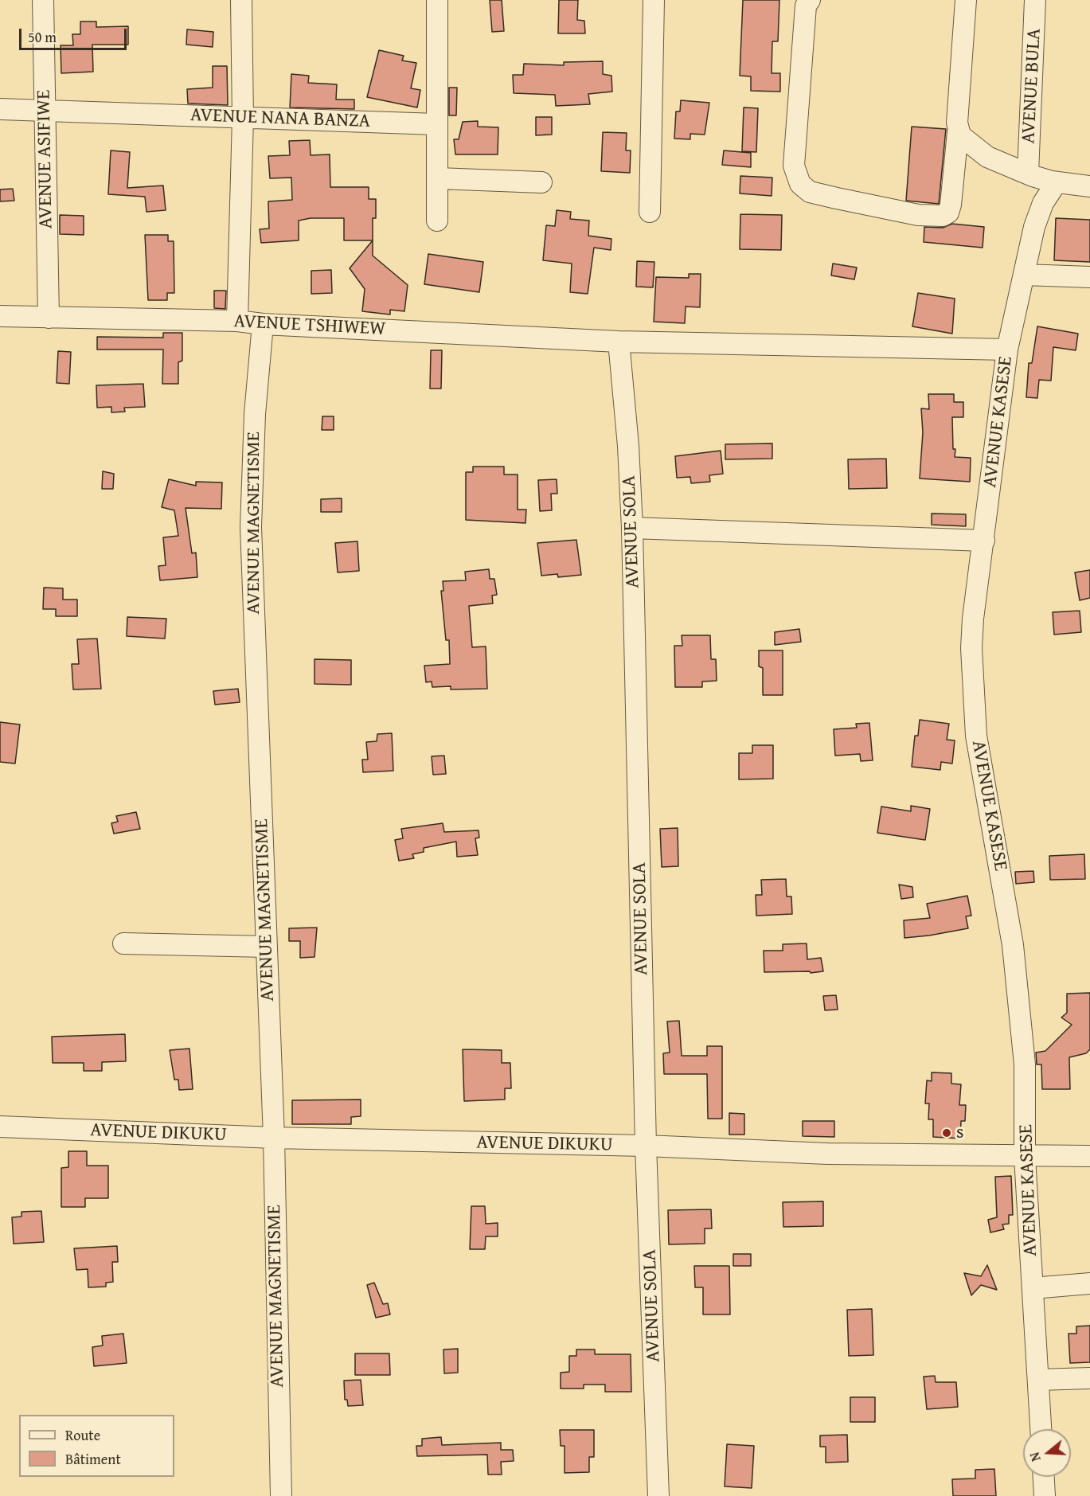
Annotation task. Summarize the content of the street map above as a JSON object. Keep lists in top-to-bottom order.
{
  "streets": {
    "street": [
      "AVENUE BULA",
      "AVENUE NANA BANZA",
      "AVENUE ASIFIWE",
      "AVENUE TSHIWEW",
      "AVENUE KASESE",
      "AVENUE MAGNETISME",
      "AVENUE SOLA",
      "AVENUE DIKUKU"
    ]
  },
  "crossings": [
    ["AVENUE NANA BANZA", "AVENUE ASIFIWE"],
    ["AVENUE ASIFIWE", "AVENUE TSHIWEW"],
    ["AVENUE TSHIWEW", "AVENUE KASESE"],
    ["AVENUE TSHIWEW", "AVENUE MAGNETISME"],
    ["AVENUE TSHIWEW", "AVENUE SOLA"],
    ["AVENUE KASESE", "AVENUE DIKUKU"],
    ["AVENUE MAGNETISME", "AVENUE DIKUKU"],
    ["AVENUE SOLA", "AVENUE DIKUKU"]
  ],
  "places": ["s"],
  "legend": ["Route", "Bâtiment"],
  "scale_bar": "50 m",
  "north": "left"
}
